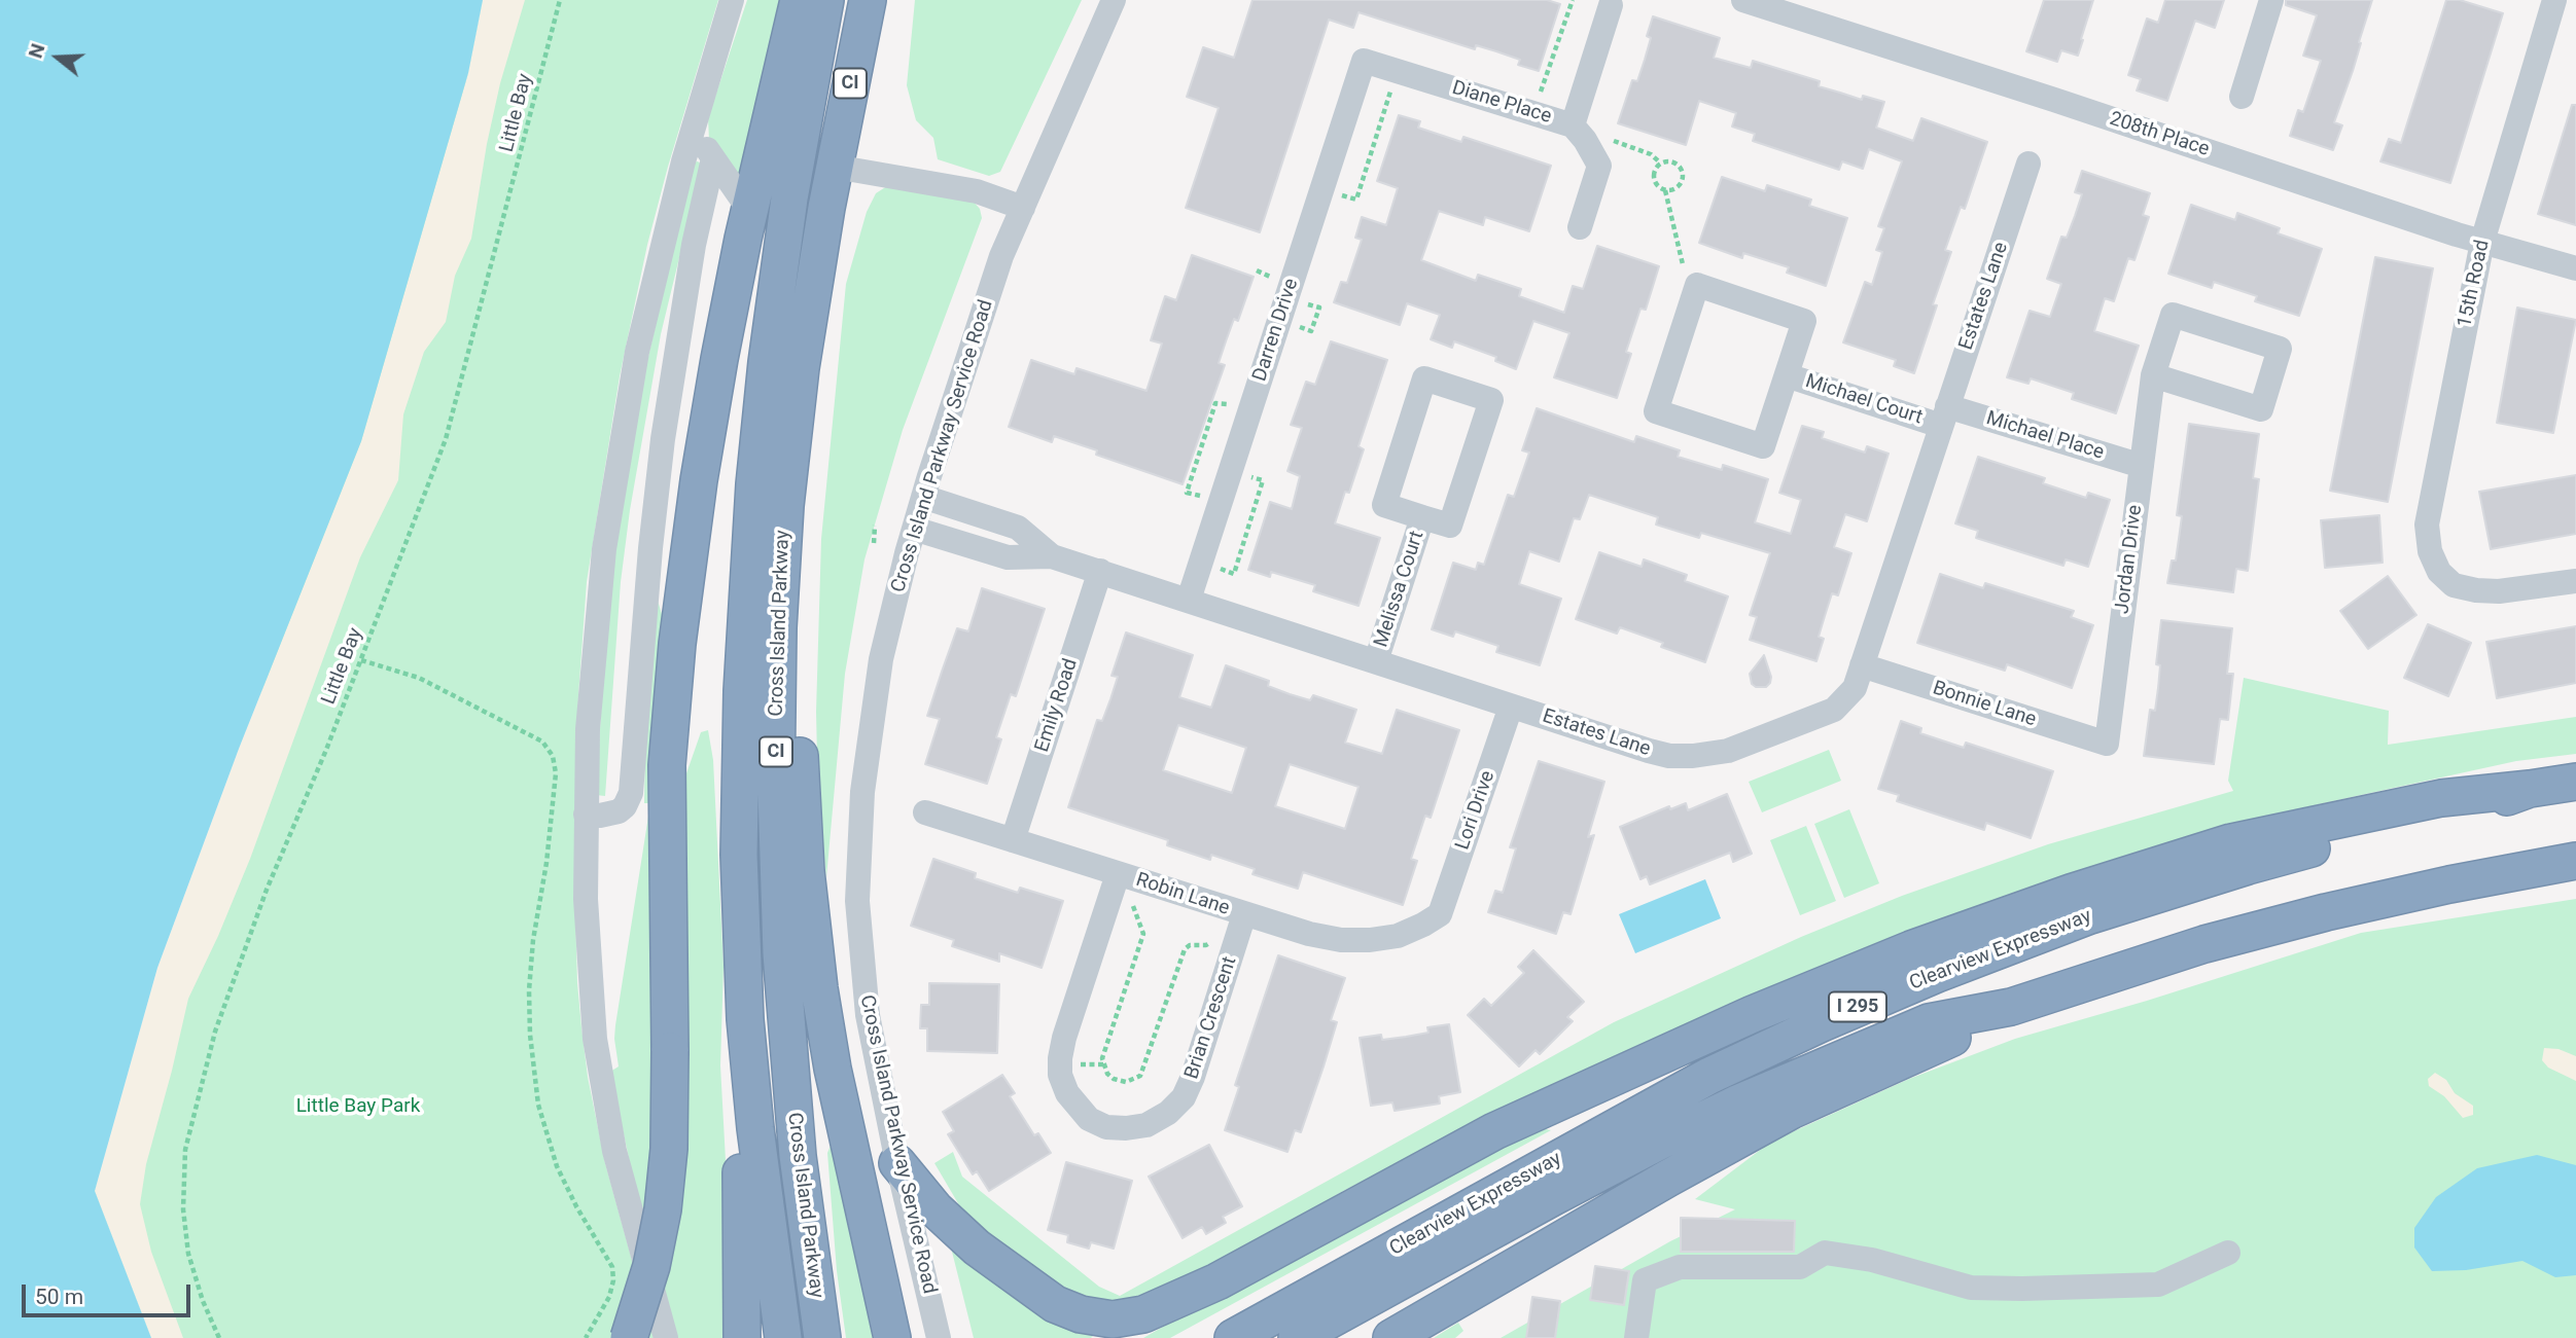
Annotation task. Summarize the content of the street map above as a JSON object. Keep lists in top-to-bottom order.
{
  "streets": {
    "highway": [
      "CI",
      "Cross Island Parkway",
      "Clearview Expressway",
      "I 295"
    ],
    "street": [
      "Diane Place",
      "208th Place",
      "15th Road",
      "Estates Lane",
      "Darren Drive",
      "Michael Court",
      "Michael Place",
      "Cross Island Parkway Service Road",
      "Jordan Drive",
      "Melissa Court",
      "Bonnie Lane",
      "Emily Road",
      "Lori Drive",
      "Robin Lane",
      "Brian Crescent"
    ],
    "path": ["Little Bay"]
  },
  "crossings": [
    ["Diane Place", "Darren Drive"],
    ["208th Place", "15th Road"],
    ["Estates Lane", "Darren Drive"],
    ["Estates Lane", "Michael Court"],
    ["Estates Lane", "Michael Place"],
    ["Estates Lane", "Cross Island Parkway Service Road"],
    ["Estates Lane", "Melissa Court"],
    ["Estates Lane", "Bonnie Lane"],
    ["Estates Lane", "Emily Road"],
    ["Estates Lane", "Lori Drive"],
    ["Michael Court", "Michael Place"],
    ["Michael Place", "Jordan Drive"],
    ["Jordan Drive", "Bonnie Lane"],
    ["Emily Road", "Robin Lane"],
    ["Lori Drive", "Robin Lane"],
    ["Robin Lane", "Brian Crescent"]
  ],
  "parks": ["Little Bay Park"],
  "scale_bar": "50 m",
  "north": "left"
}
